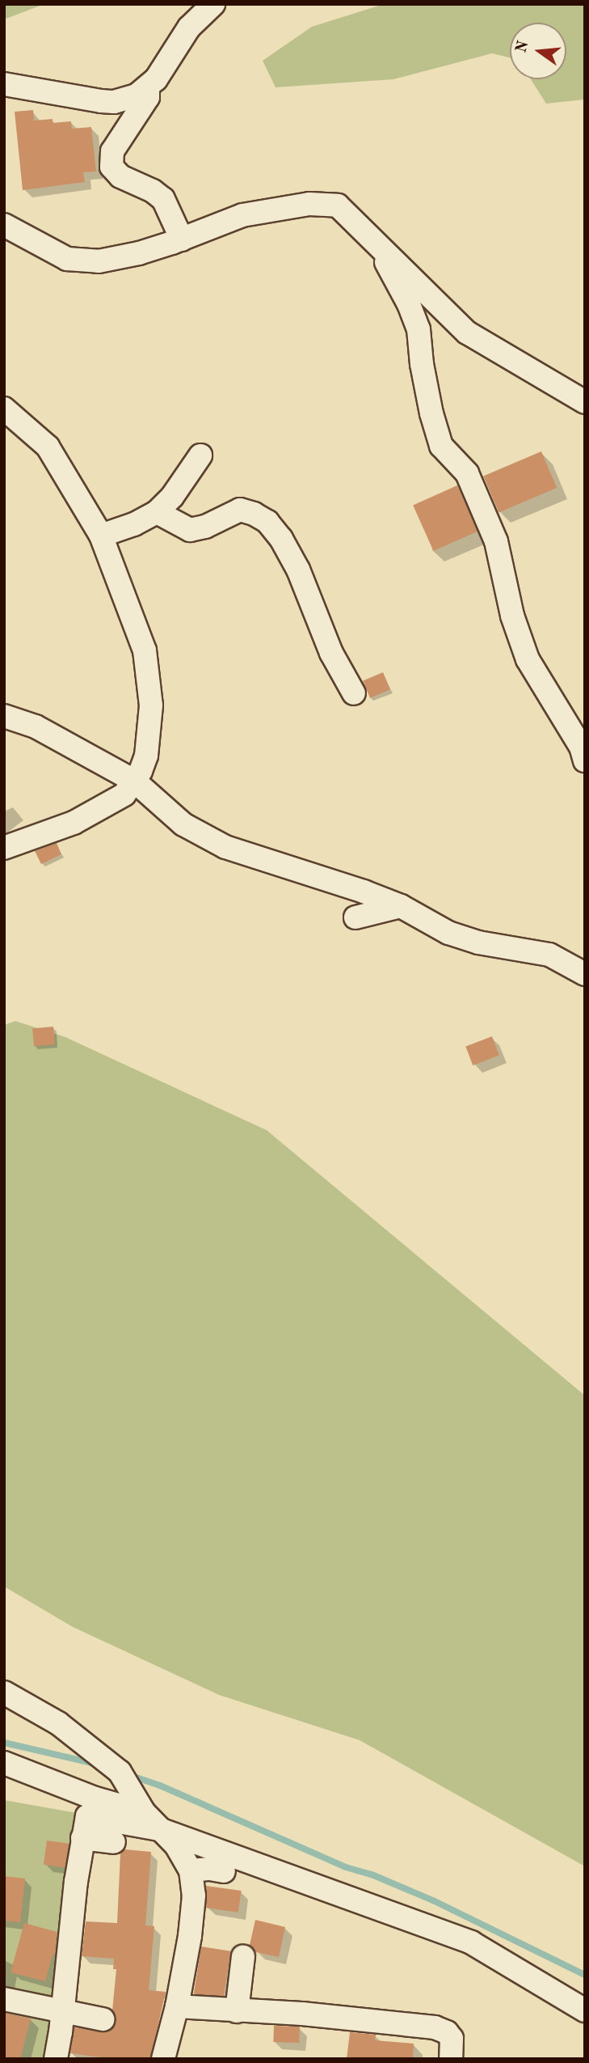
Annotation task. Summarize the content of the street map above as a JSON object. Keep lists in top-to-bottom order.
{
  "north": "left"
}
